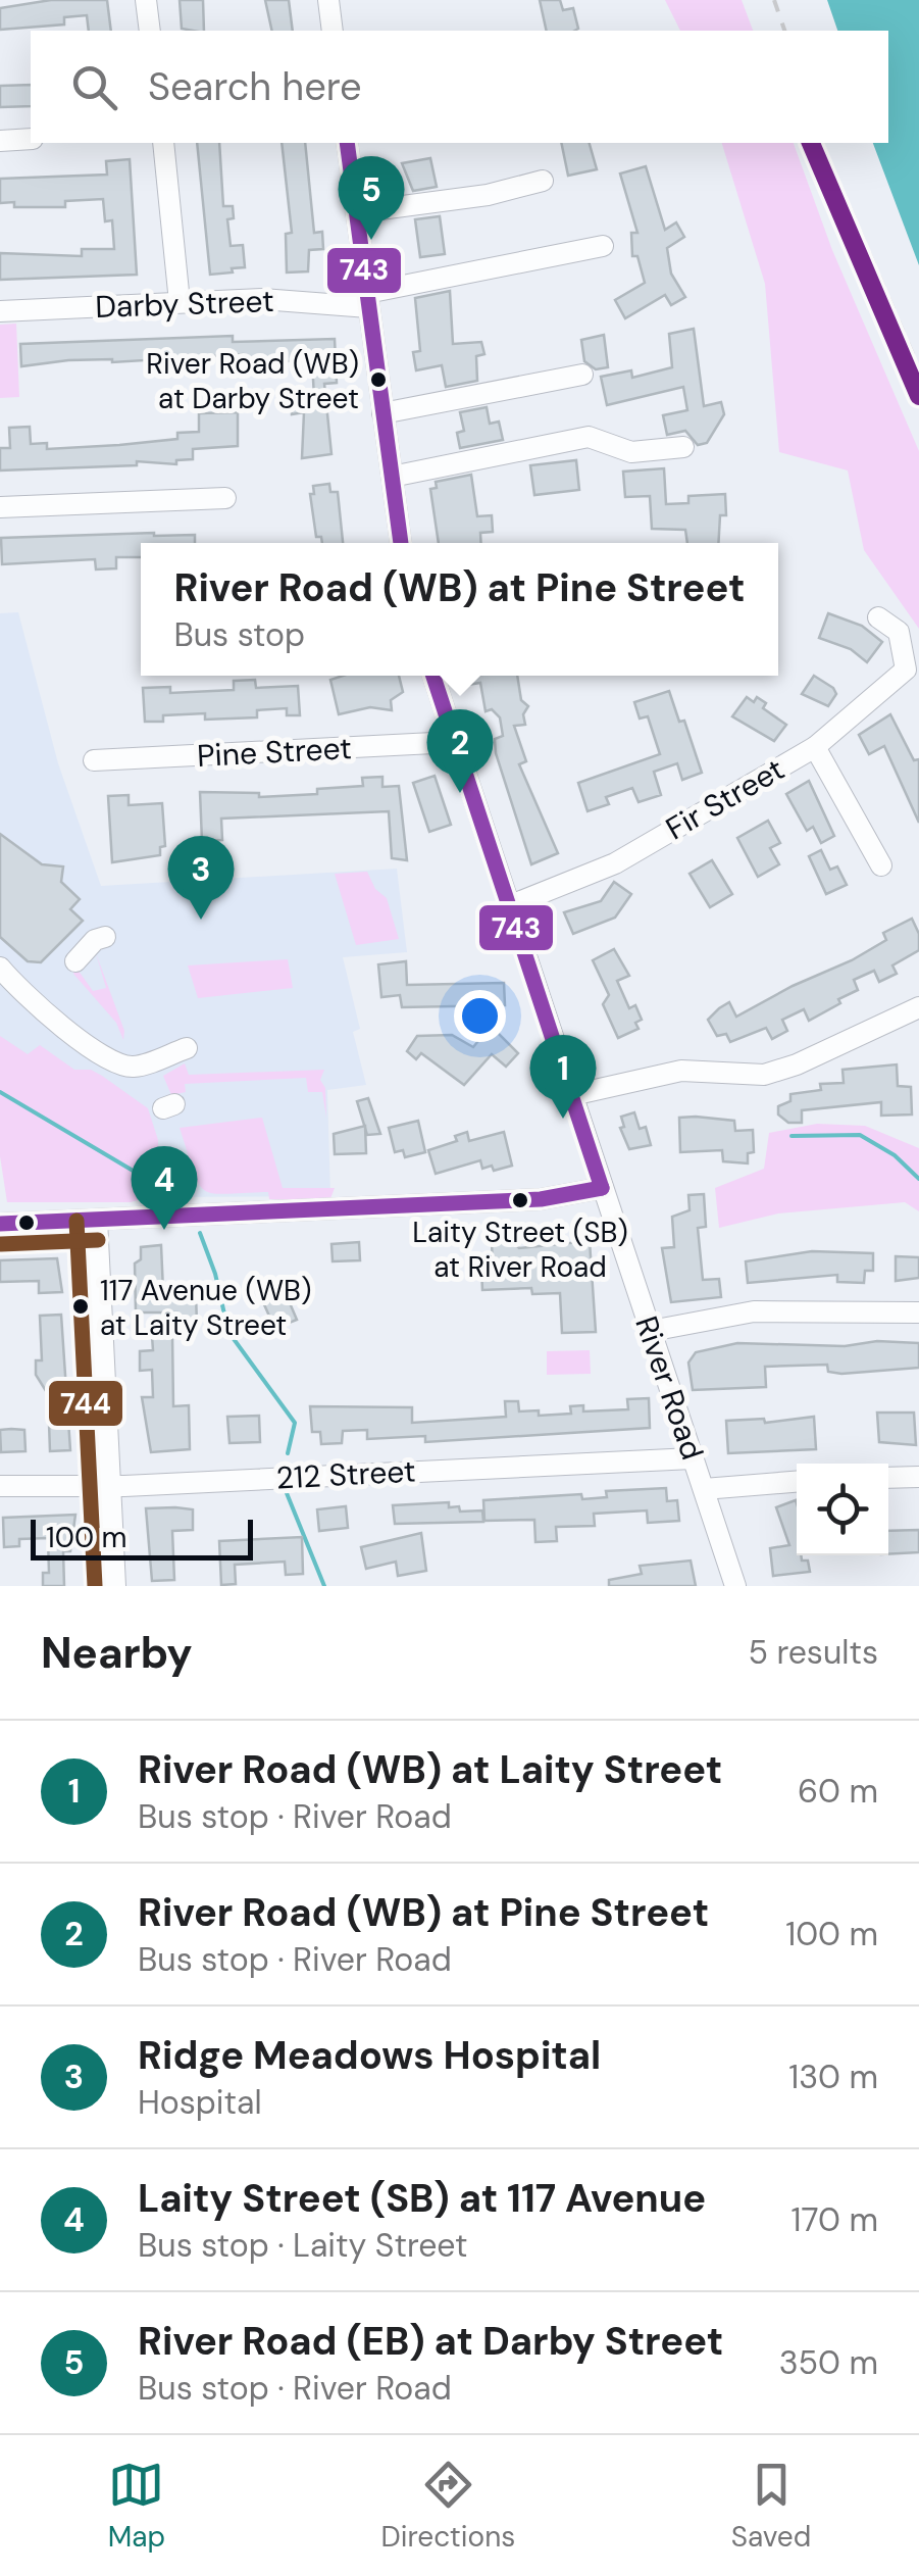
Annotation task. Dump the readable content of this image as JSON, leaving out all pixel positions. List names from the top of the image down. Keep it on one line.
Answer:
{"streets":{"street":["Darby Street","Pine Street","Fir Street","River Road","212 Street"]},"crossings":[["Pine Street","River Road"],["Fir Street","River Road"],["River Road","212 Street"]],"places":["River Road (WB) at Darby Street","Laity Street (SB) at River Road","117 Avenue (WB) at Laity Street"],"lines":["transit line 743","transit line 744"],"scale_bar":"100 m","page":{"search":"Search here","pins":["5","2","3","1","4"],"popup":["River Road (WB) at Pine Street","Bus stop"],"scale":"100 m","heading":["Nearby","5 results"],"list":[{"mark":"1","name":"River Road (WB) at Laity Street","note":"Bus stop · River Road","value":"60 m"},{"mark":"2","name":"River Road (WB) at Pine Street","note":"Bus stop · River Road","value":"100 m"},{"mark":"3","name":"Ridge Meadows Hospital","note":"Hospital","value":"130 m"},{"mark":"4","name":"Laity Street (SB) at 117 Avenue","note":"Bus stop · Laity Street","value":"170 m"},{"mark":"5","name":"River Road (EB) at Darby Street","note":"Bus stop · River Road","value":"350 m"}],"nav":["Map","Directions","Saved"]}}
